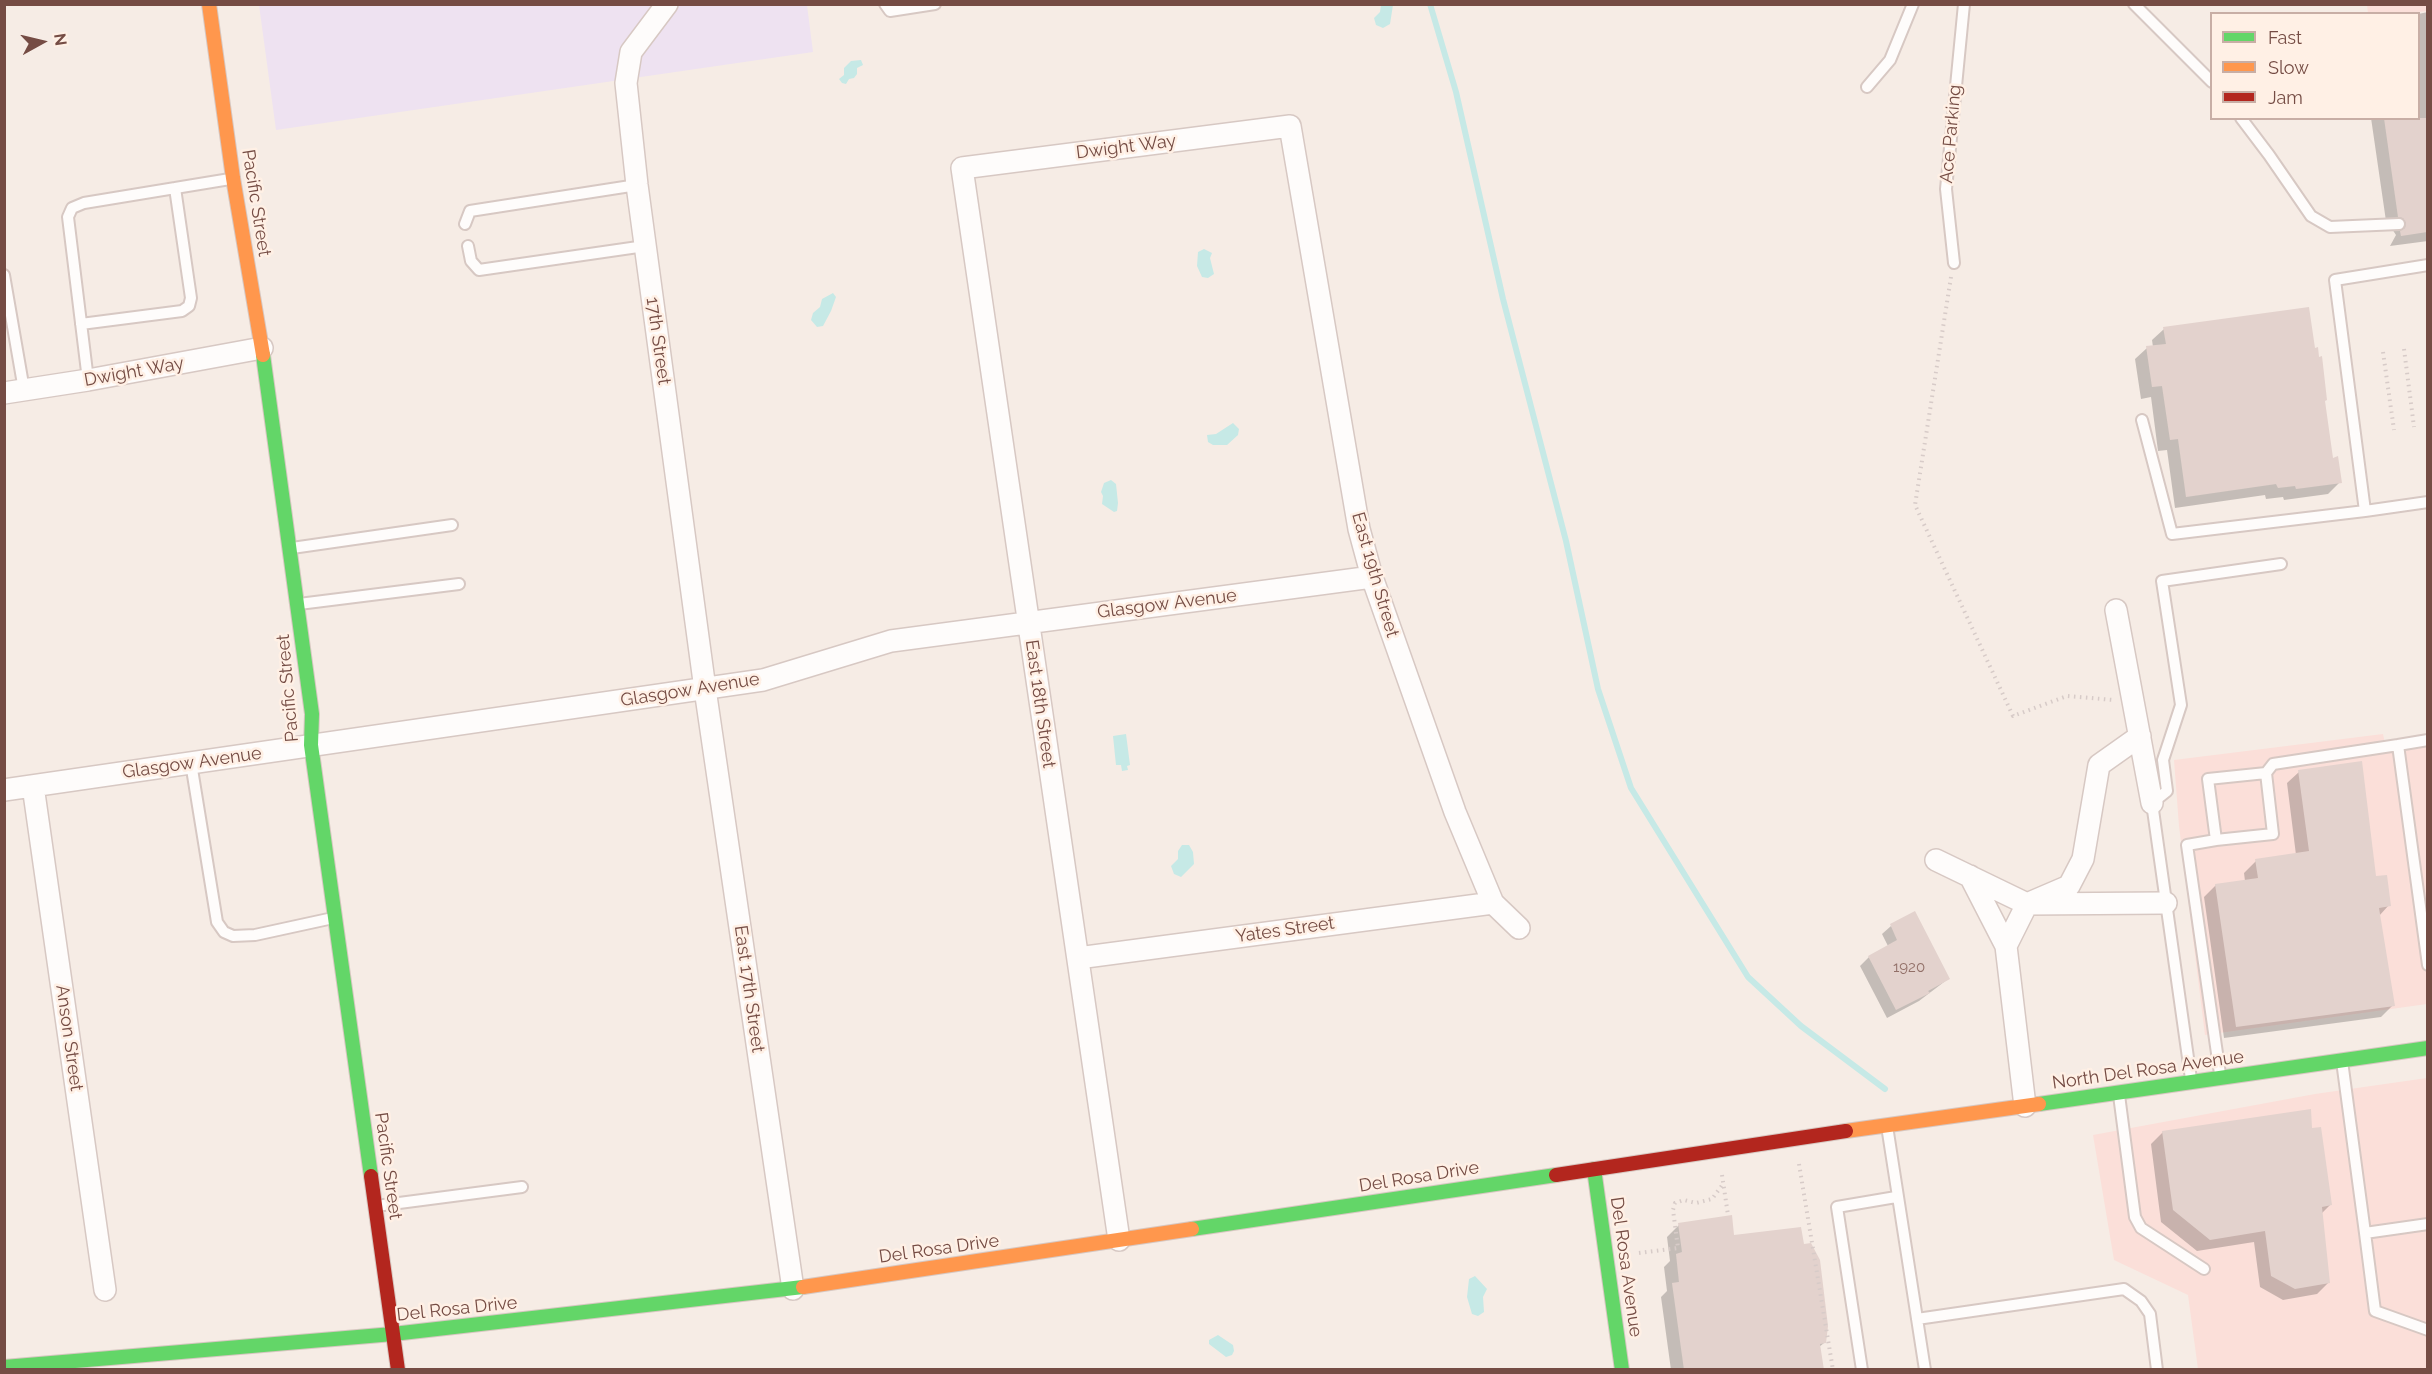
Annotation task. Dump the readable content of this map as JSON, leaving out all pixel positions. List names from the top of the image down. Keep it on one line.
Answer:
{"streets":{"main road":["Pacific Street","North Del Rosa Avenue","Del Rosa Drive","Del Rosa Avenue"],"street":["Dwight Way","17th Street","East 19th Street","Glasgow Avenue","East 18th Street","Yates Street","East 17th Street","Anson Street"],"lane":["Ace Parking"]},"crossings":[["Dwight Way","Pacific Street"],["Dwight Way","East 19th Street"],["Dwight Way","East 18th Street"],["Pacific Street","Glasgow Avenue"],["Pacific Street","Del Rosa Drive"],["17th Street","Glasgow Avenue"],["17th Street","East 17th Street"],["East 19th Street","Glasgow Avenue"],["East 19th Street","Yates Street"],["Glasgow Avenue","East 18th Street"],["Glasgow Avenue","East 17th Street"],["Glasgow Avenue","Anson Street"],["East 18th Street","Yates Street"],["East 18th Street","Del Rosa Drive"],["East 17th Street","Del Rosa Drive"],["North Del Rosa Avenue","Del Rosa Drive"],["Del Rosa Drive","Del Rosa Avenue"]],"house_numbers":["1920"],"legend":["Fast","Slow","Jam"],"north":"right"}
